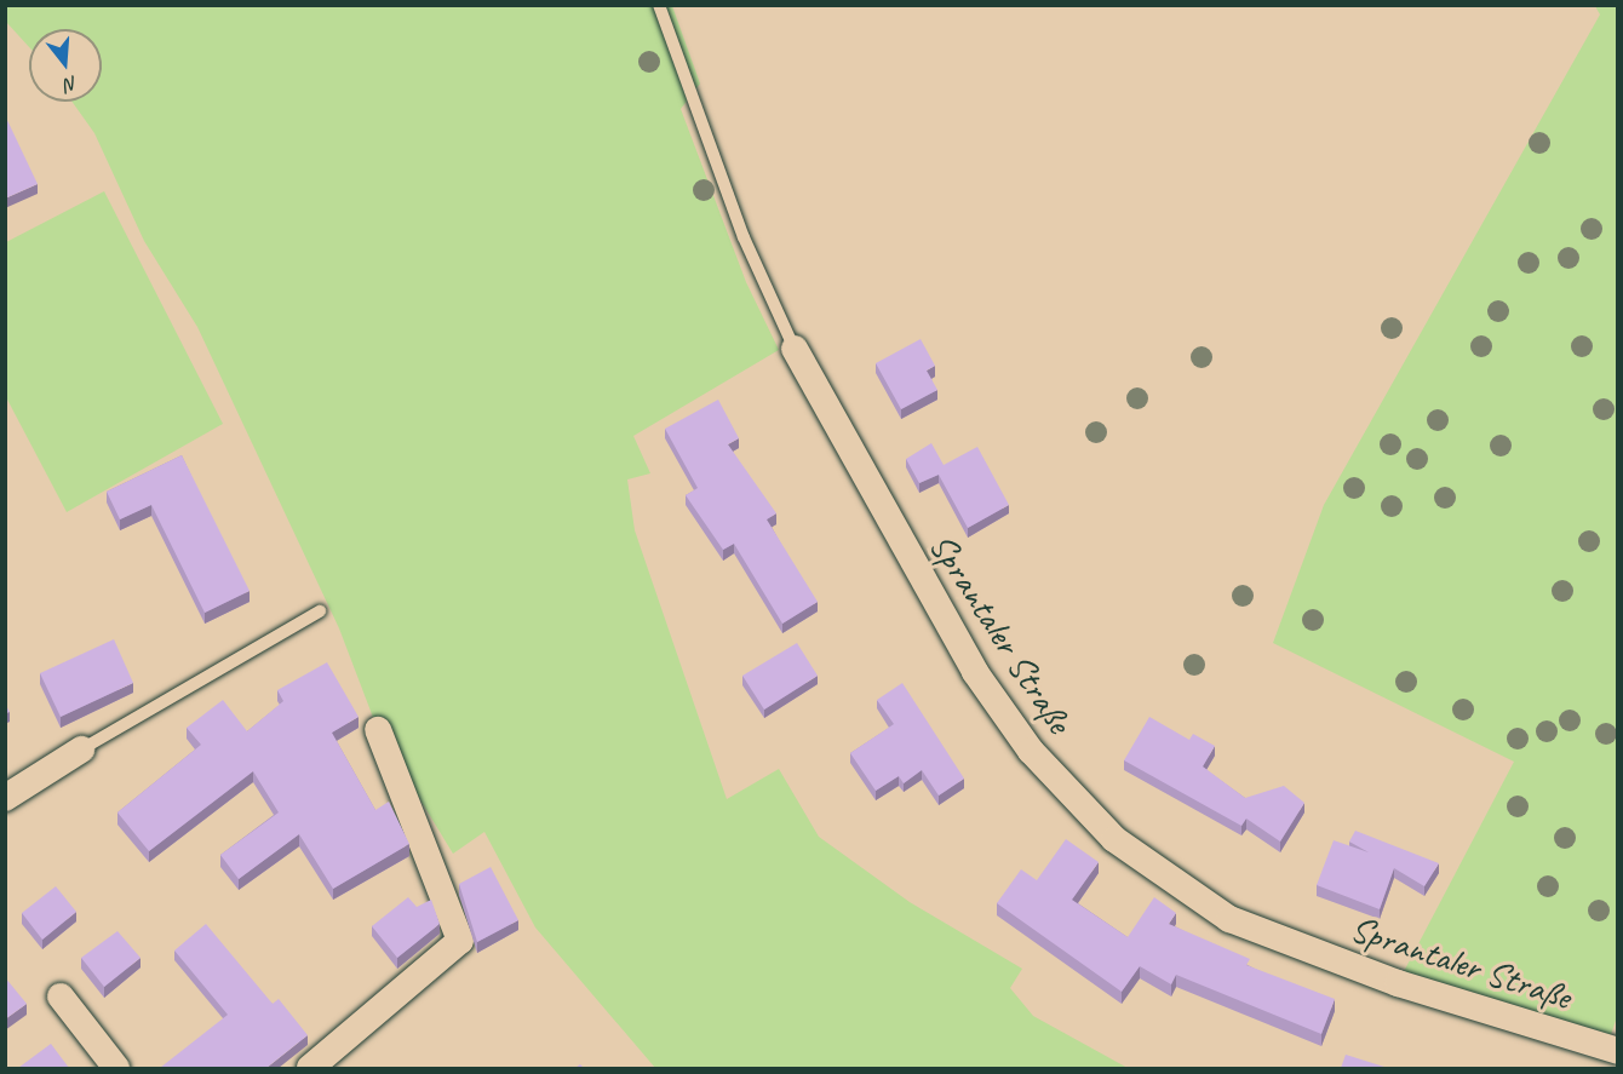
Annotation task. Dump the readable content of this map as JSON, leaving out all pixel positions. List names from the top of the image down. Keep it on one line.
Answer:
{"streets":{"street":["Sprantaler Straße"]},"north":"bottom"}
